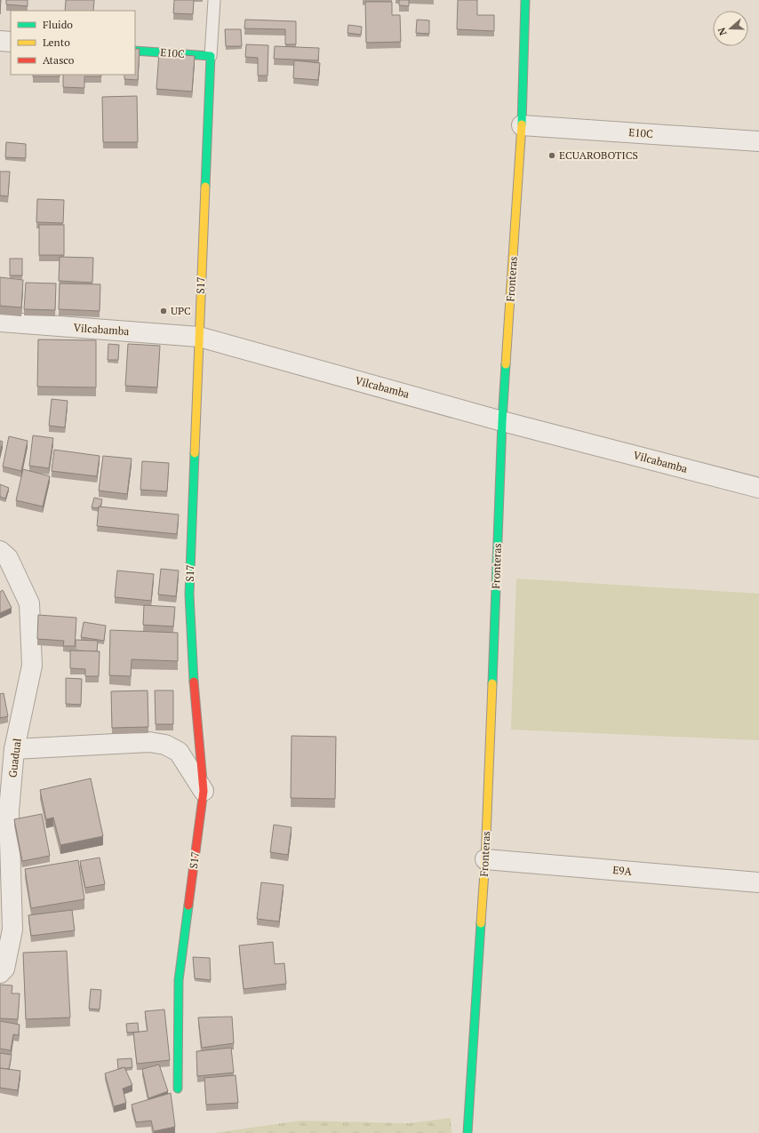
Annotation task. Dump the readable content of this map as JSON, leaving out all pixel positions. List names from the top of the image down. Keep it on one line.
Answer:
{"streets":{"street":["E10C","Fronteras","S17","Vilcabamba","Guadual","E9A"]},"crossings":[["E10C","Fronteras"],["E10C","S17"],["Fronteras","Vilcabamba"],["Fronteras","E9A"],["S17","Vilcabamba"]],"places":["ECUAROBOTICS","UPC"],"legend":["Fluido","Lento","Atasco"],"north":"left"}
